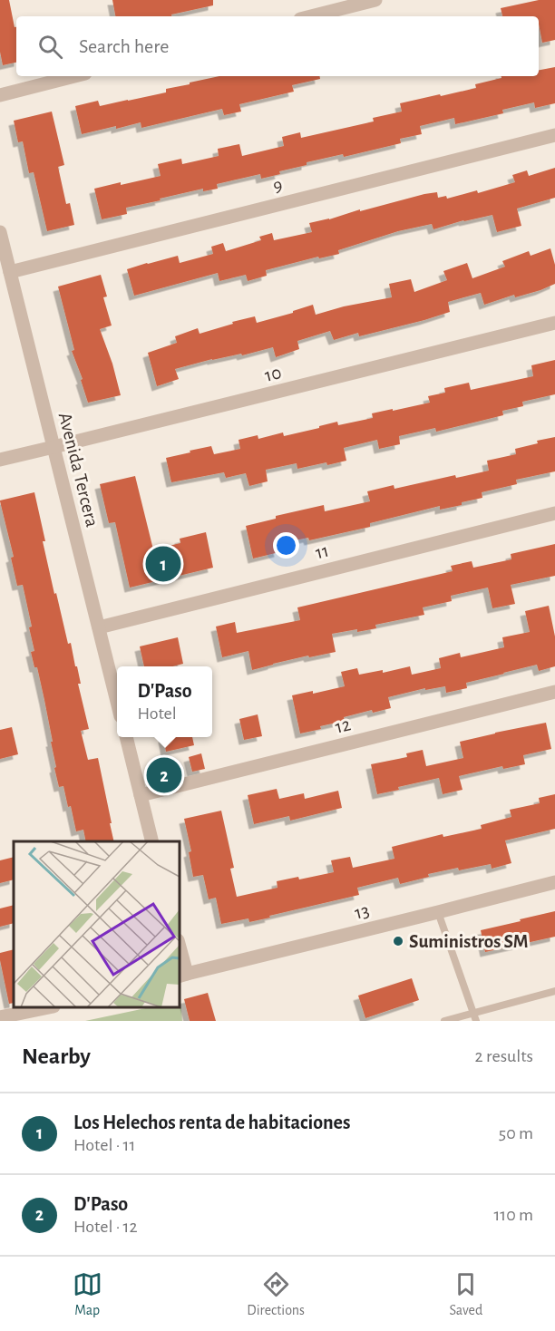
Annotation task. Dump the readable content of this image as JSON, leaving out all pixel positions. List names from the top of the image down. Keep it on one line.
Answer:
{"streets":{"street":["9","10","Avenida Tercera","11","12","13"]},"crossings":[["9","Avenida Tercera"],["10","Avenida Tercera"],["Avenida Tercera","11"]],"places":["Suministros SM"],"page":{"search":"Search here","pins":["1","2"],"popup":["D'Paso","Hotel"],"heading":["Nearby","2 results"],"list":[{"mark":"1","name":"Los Helechos renta de habitaciones","note":"Hotel · 11","value":"50 m"},{"mark":"2","name":"D'Paso","note":"Hotel · 12","value":"110 m"}],"nav":["Map","Directions","Saved"]}}
